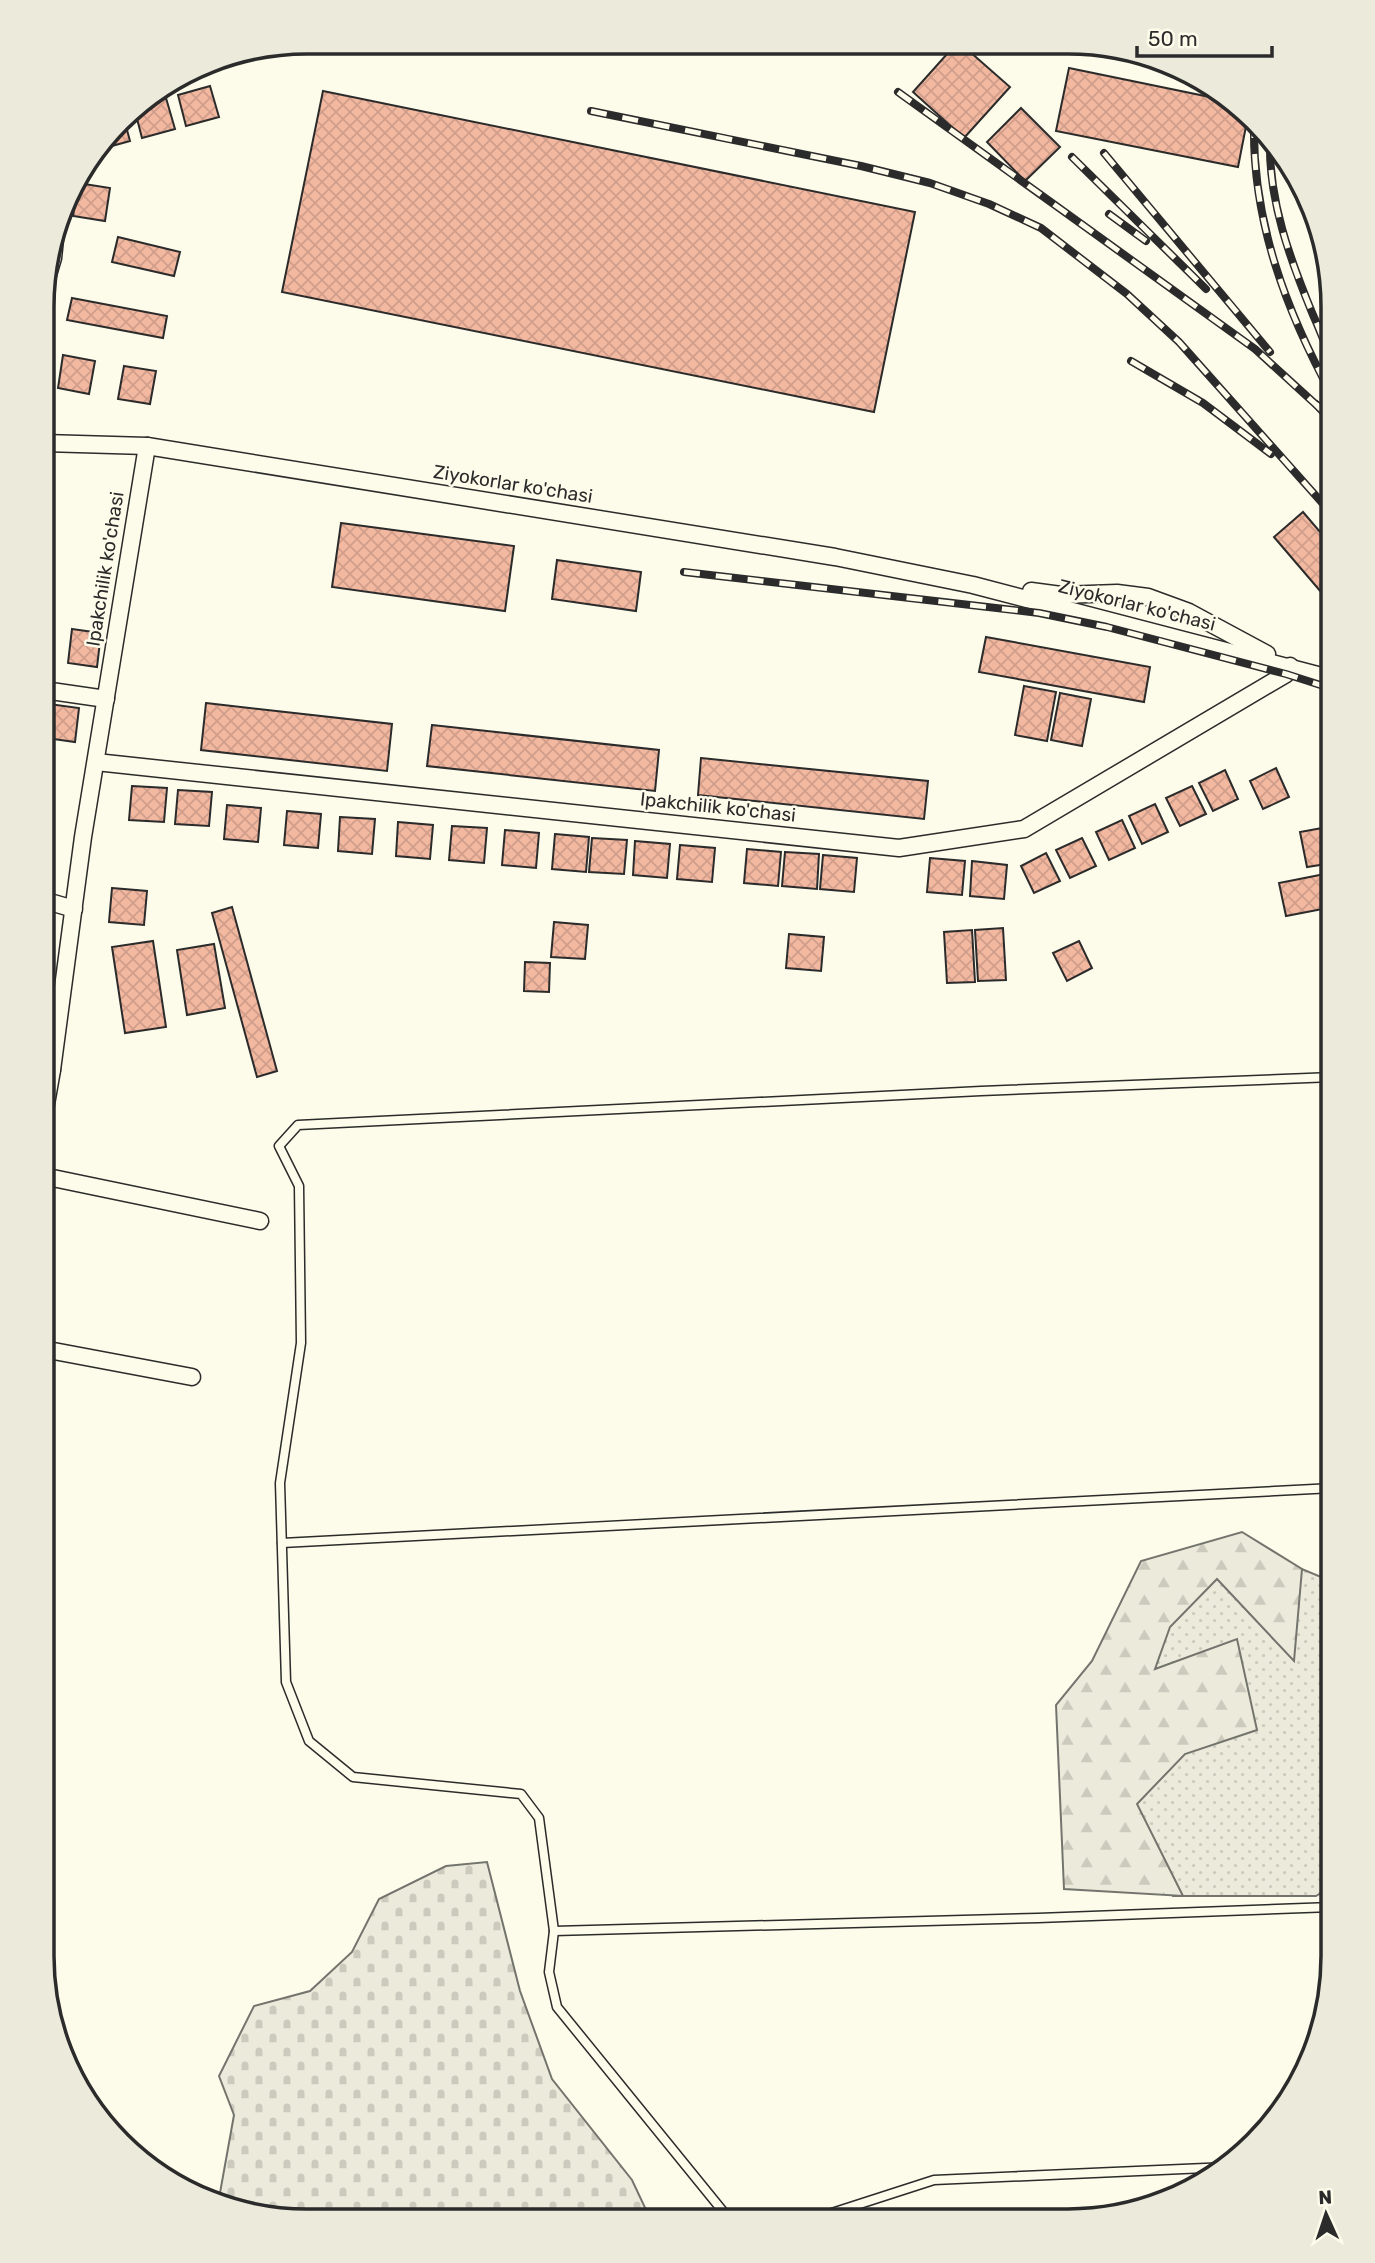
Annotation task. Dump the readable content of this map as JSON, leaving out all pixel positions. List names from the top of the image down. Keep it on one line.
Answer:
{"streets":{"street":["Ziyokorlar ko'chasi","Ipakchilik ko'chasi"]},"crossings":[["Ziyokorlar ko'chasi","Ipakchilik ko'chasi"]],"scale_bar":"50 m","north":"top"}
